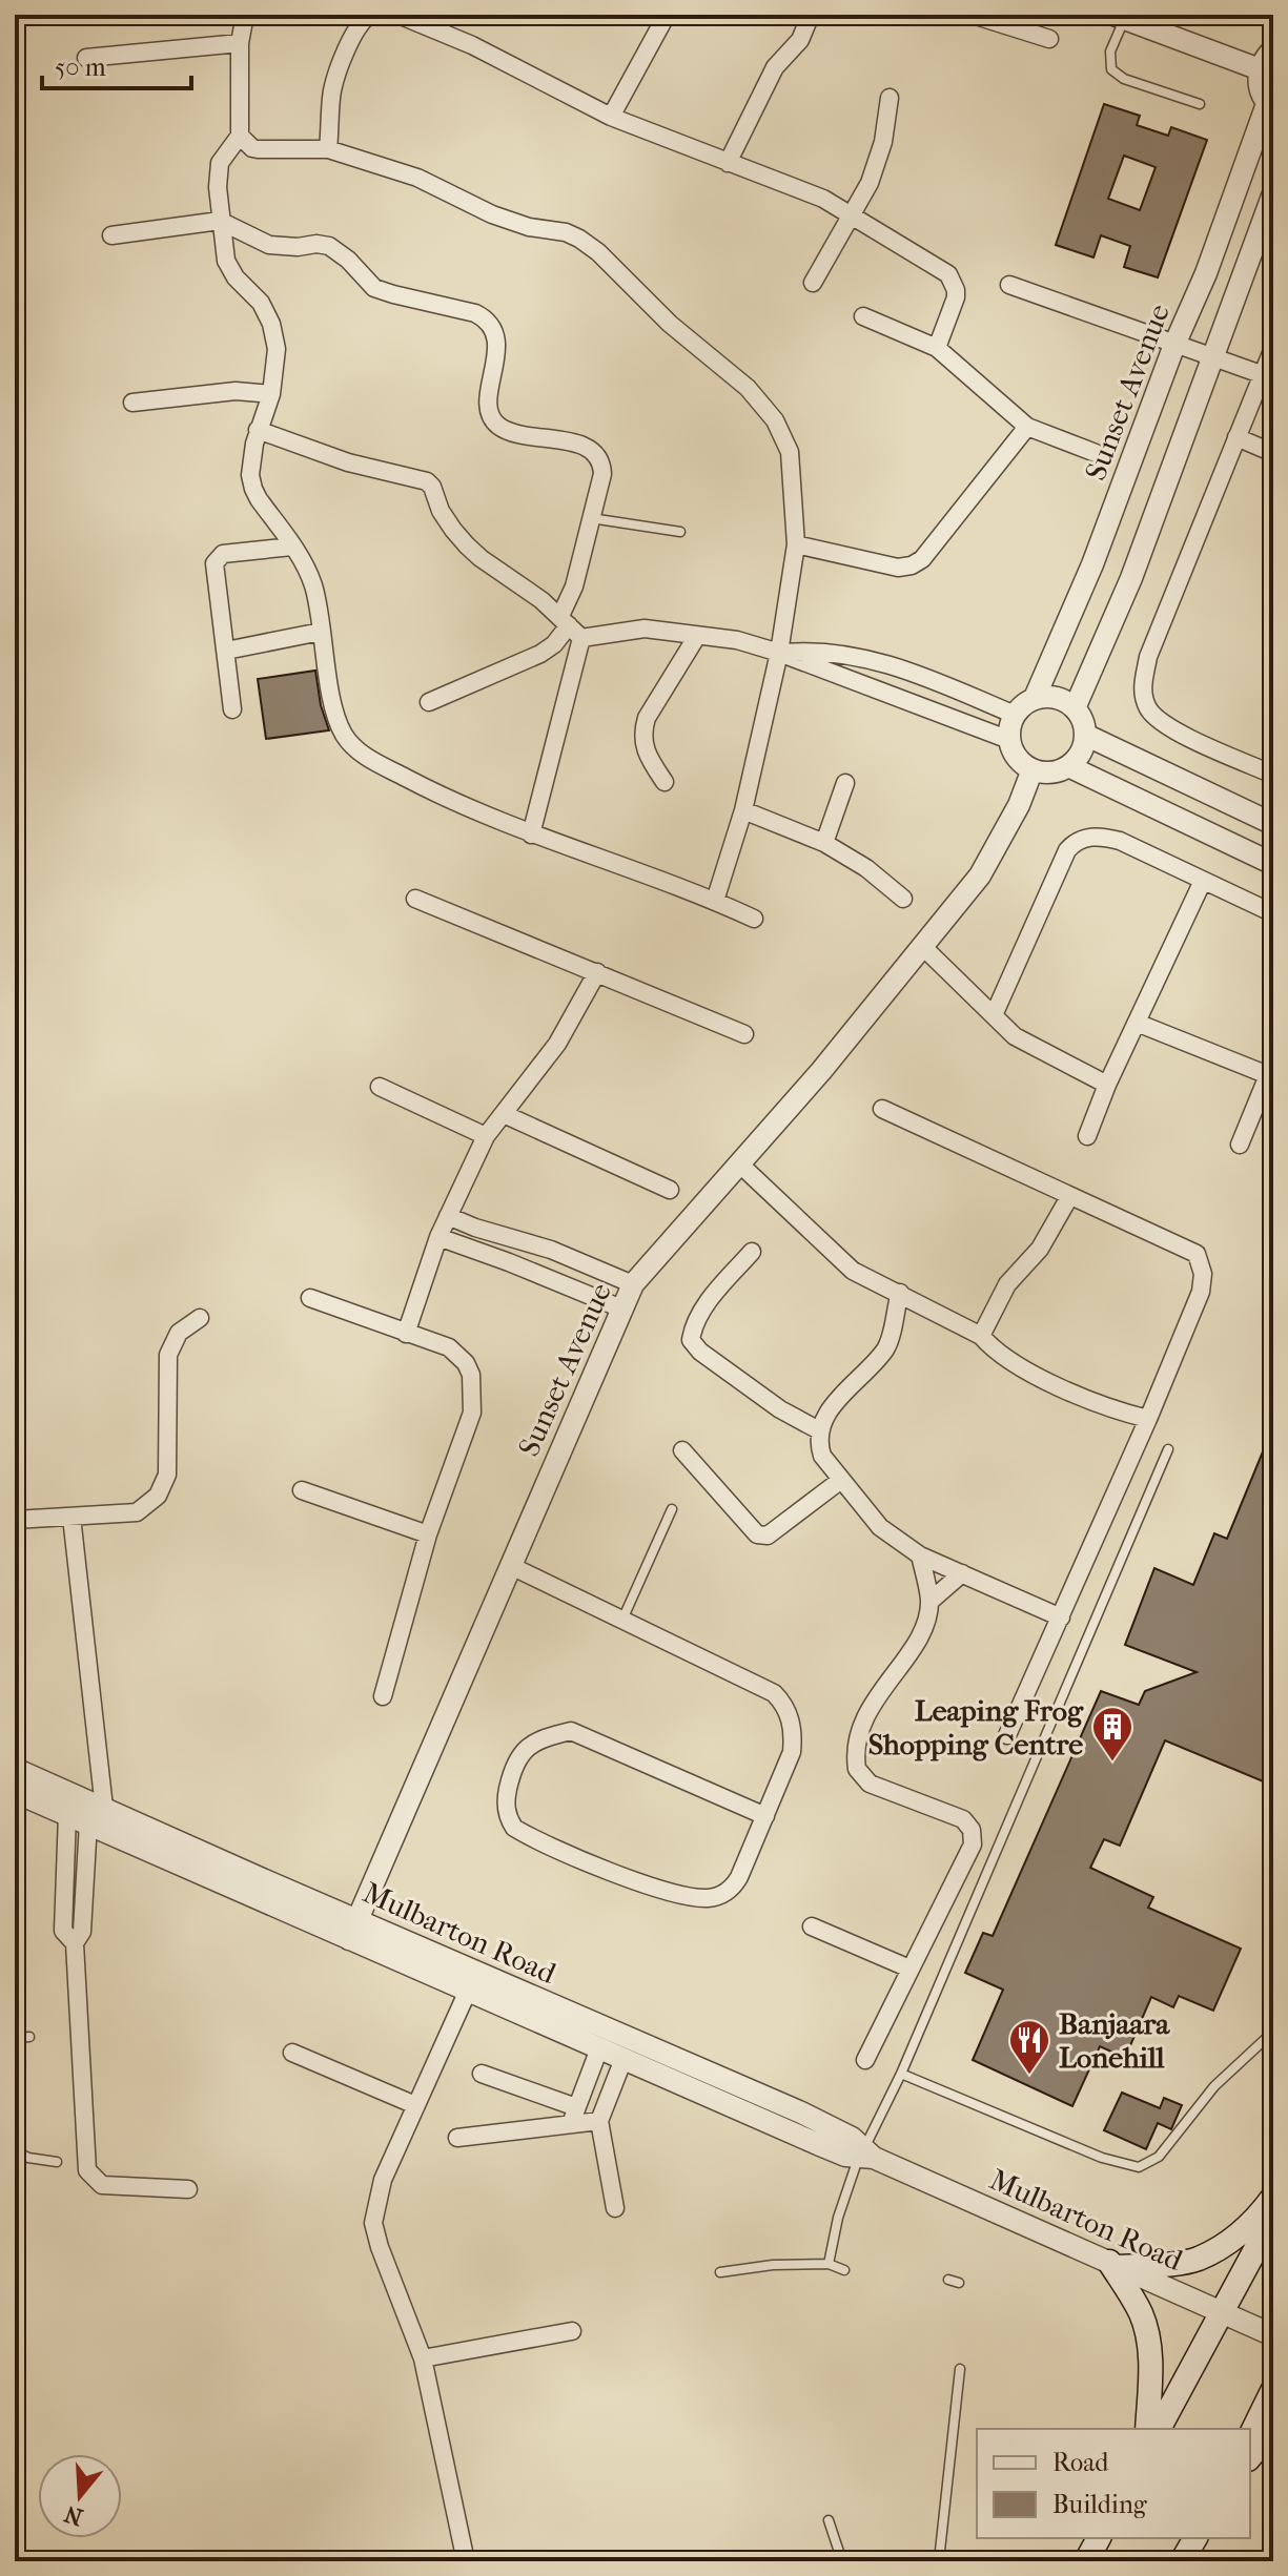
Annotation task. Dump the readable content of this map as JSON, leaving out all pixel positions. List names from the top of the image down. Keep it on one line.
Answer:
{"streets":{"street":["Sunset Avenue","Mulbarton Road"]},"crossings":[["Sunset Avenue","Mulbarton Road"]],"places":{"building":["Leaping Frog Shopping Centre"],"restaurant":["Banjaara Lonehill"]},"legend":["Road","Building"],"scale_bar":"50 m","north":"bottom"}
